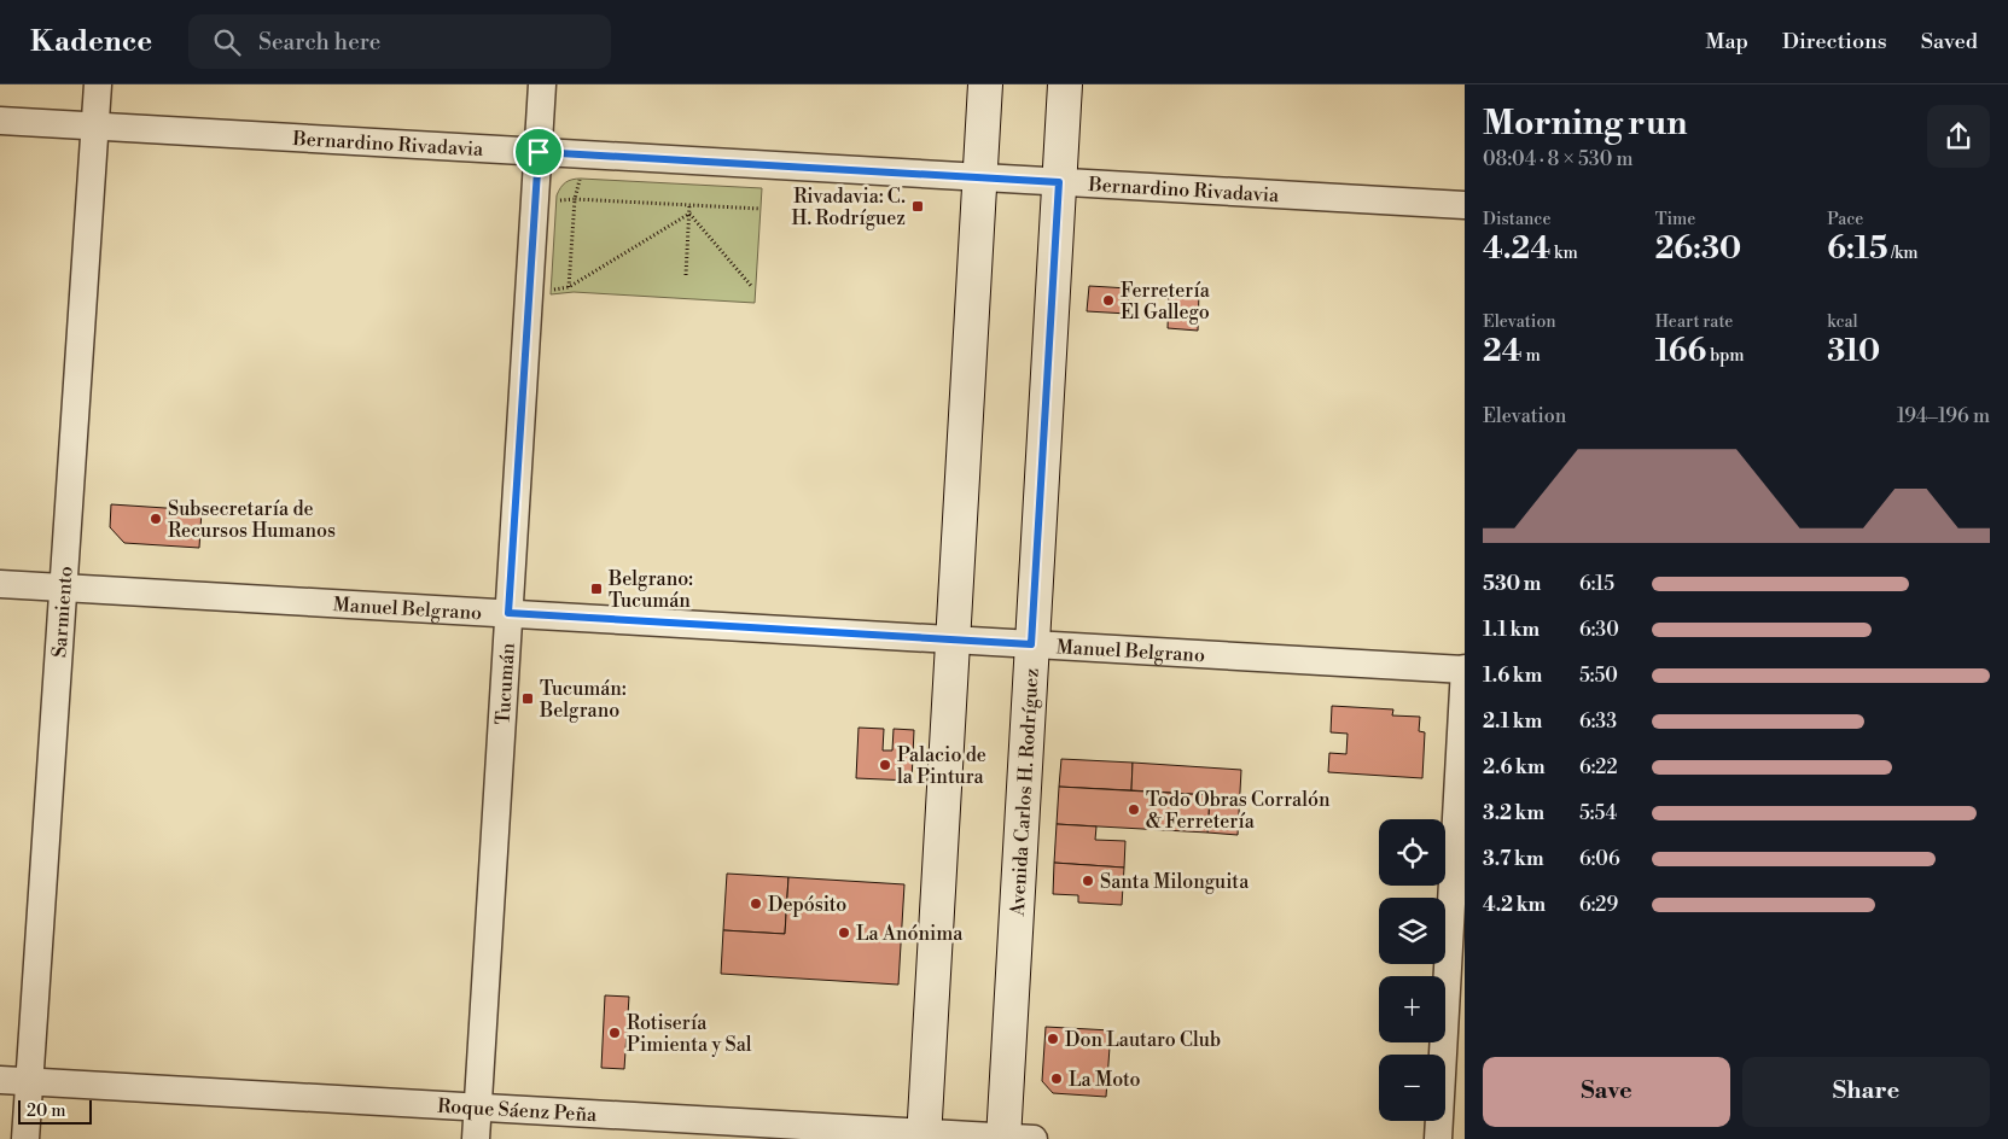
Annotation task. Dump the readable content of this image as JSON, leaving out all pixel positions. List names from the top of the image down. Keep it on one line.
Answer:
{"streets":{"main road":["Avenida Carlos H. Rodríguez"],"street":["Bernardino Rivadavia","Manuel Belgrano","Sarmiento","Tucumán","Roque Sáenz Peña"]},"crossings":[["Bernardino Rivadavia","Sarmiento"],["Bernardino Rivadavia","Tucumán"],["Bernardino Rivadavia","Avenida Carlos H. Rodríguez"],["Manuel Belgrano","Sarmiento"],["Manuel Belgrano","Tucumán"],["Manuel Belgrano","Avenida Carlos H. Rodríguez"],["Sarmiento","Roque Sáenz Peña"],["Tucumán","Roque Sáenz Peña"],["Avenida Carlos H. Rodríguez","Roque Sáenz Peña"]],"places":{"transit":["Rivadavia: C. H. Rodríguez","Belgrano: Tucumán","Tucumán: Belgrano"],"other":["Ferretería El Gallego","Subsecretaría de Recursos Humanos","Palacio de la Pintura","Todo Obras Corralón & Ferretería","Santa Milonguita","Depósito","La Anónima","Rotisería Pimienta y Sal","Don Lautaro Club","La Moto"]},"scale_bar":"20 m","page":{"header":"Kadence","search":"Search here","nav":["Map","Directions","Saved"],"heading":["Morning run","08:04 · 8 × 530 m"],"stats":[["Distance","4.24 km"],["Time","26:30"],["Pace","6:15 /km"],["Elevation","24 m"],["Heart rate","166 bpm"],["kcal","310"]],"chart":["Elevation","194–196 m"],"list":[{"name":"530 m","note":"6:15"},{"name":"1.1 km","note":"6:30"},{"name":"1.6 km","note":"5:50"},{"name":"2.1 km","note":"6:33"},{"name":"2.6 km","note":"6:22"},{"name":"3.2 km","note":"5:54"},{"name":"3.7 km","note":"6:06"},{"name":"4.2 km","note":"6:29"}],"map_buttons":["+","−"],"buttons":["Save","Share"],"scale":"20 m"}}
